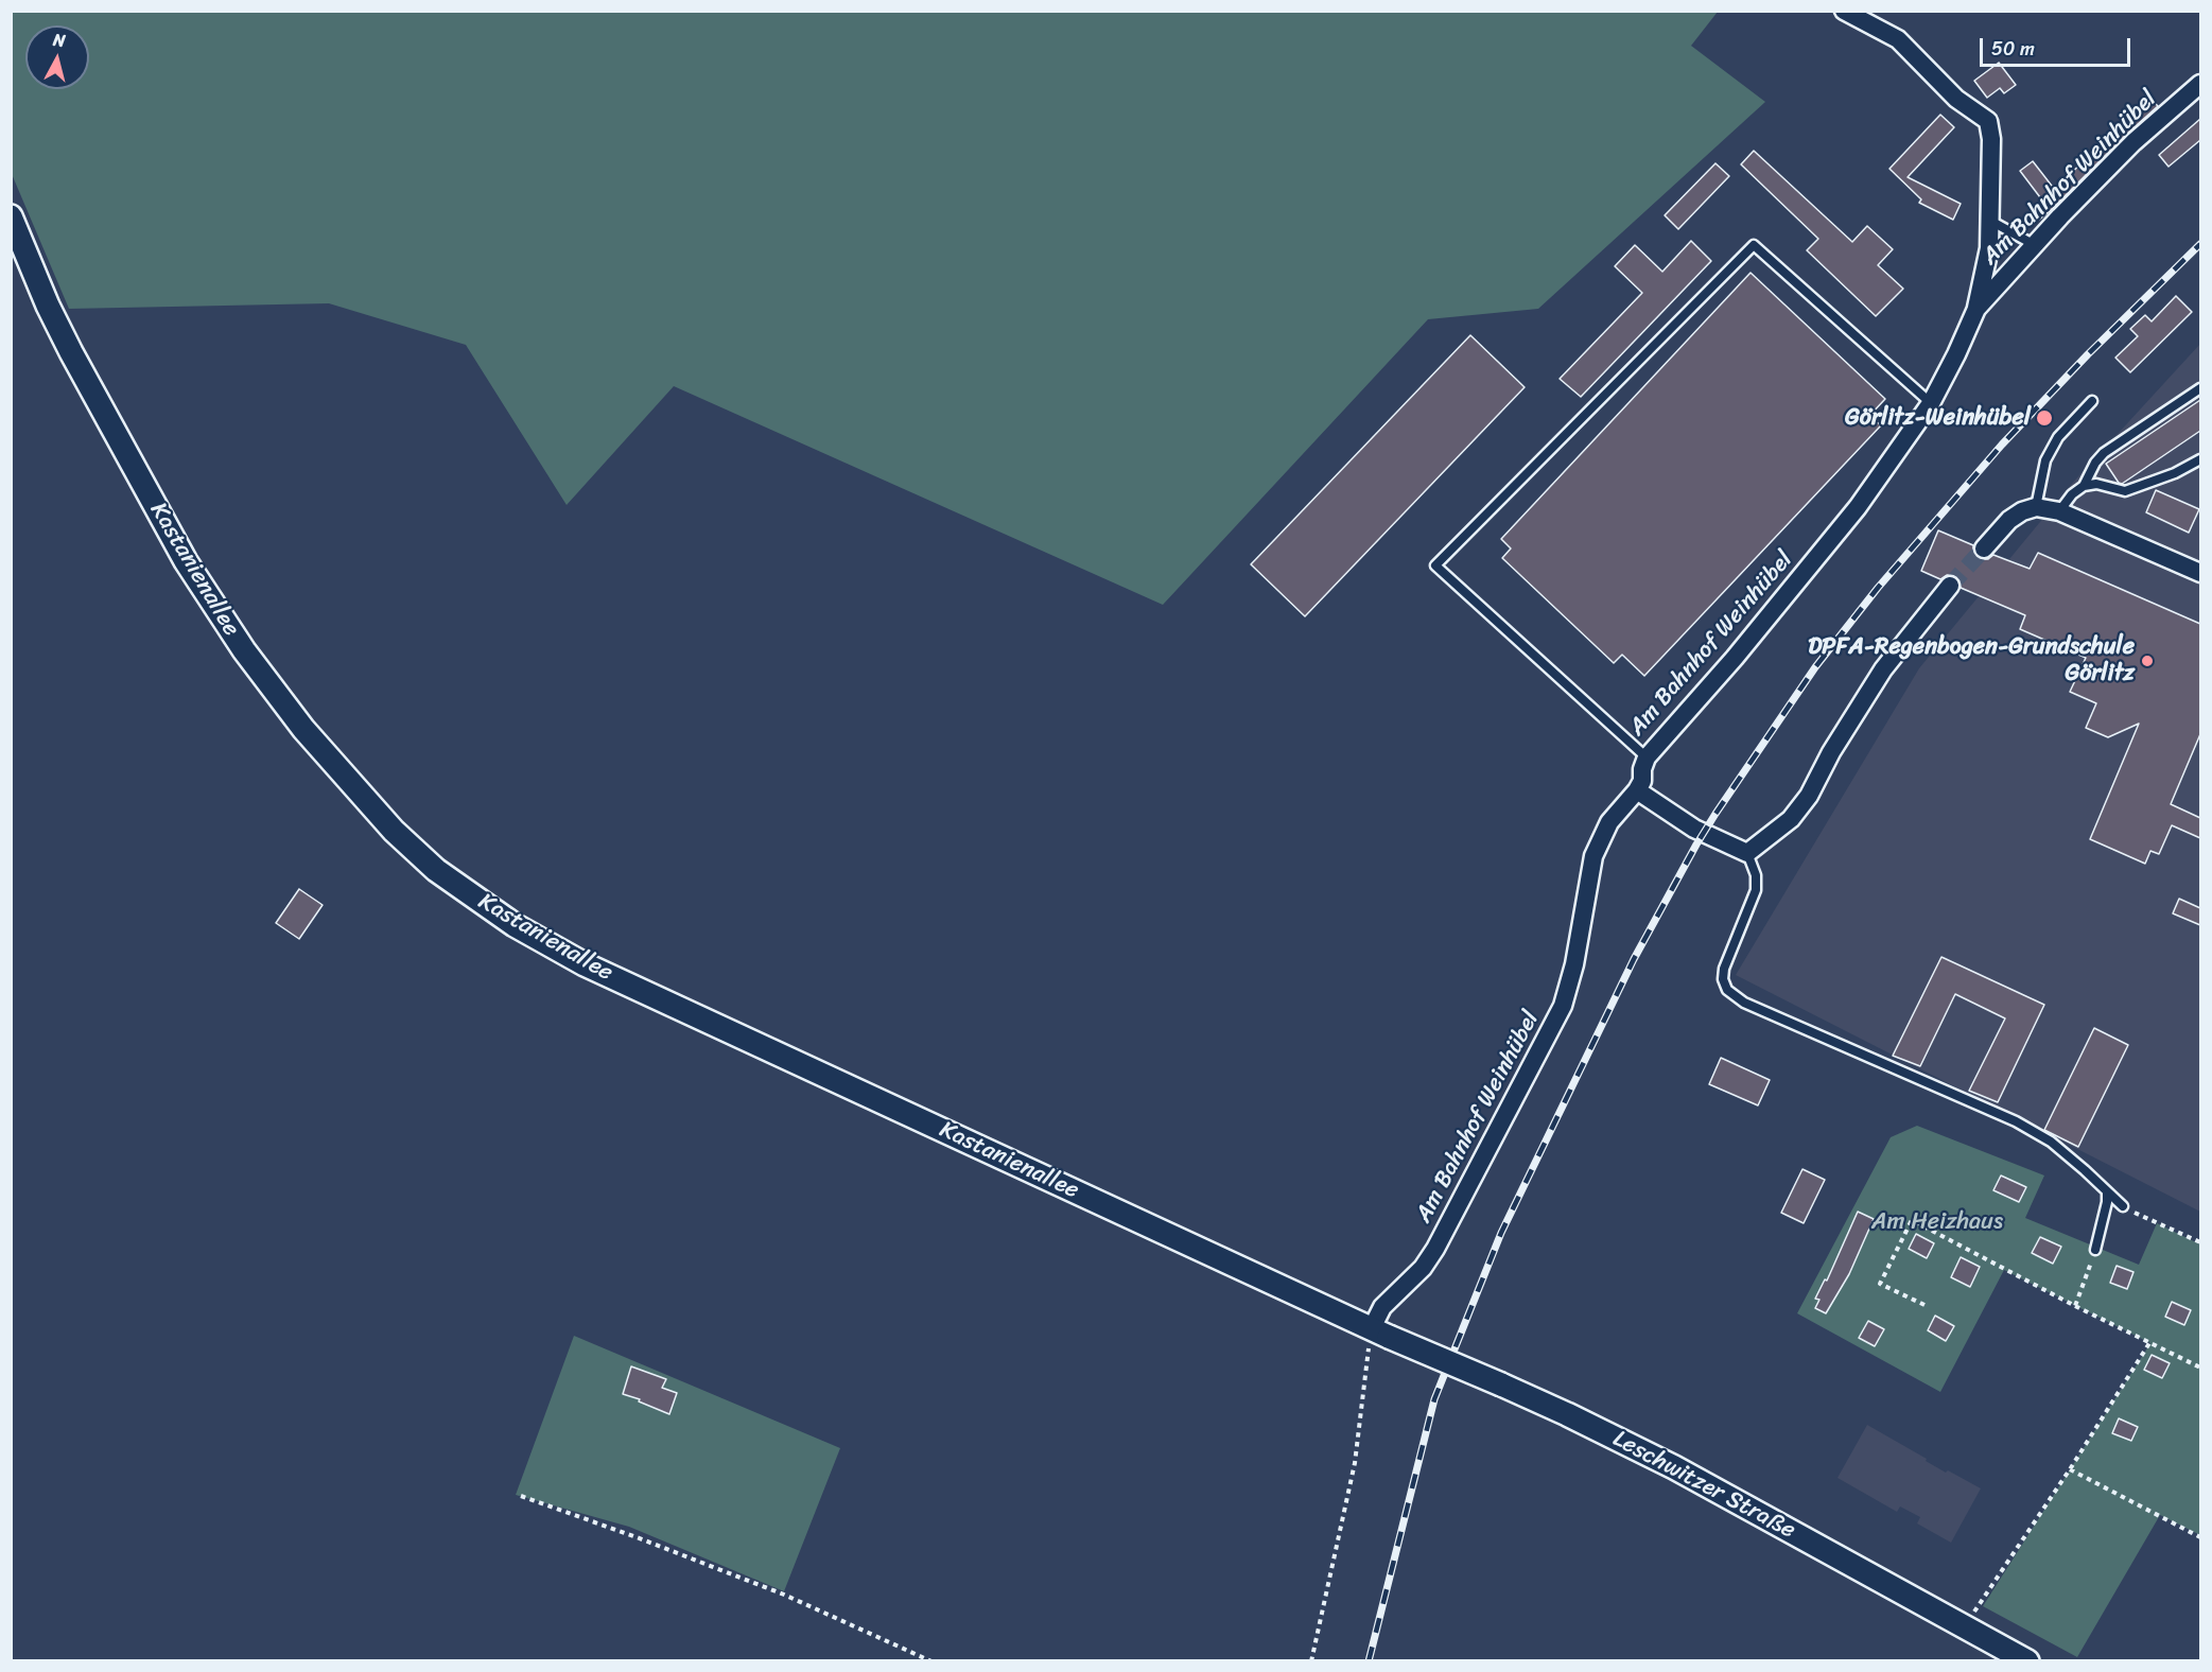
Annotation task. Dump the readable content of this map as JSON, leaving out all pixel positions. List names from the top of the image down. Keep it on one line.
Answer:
{"streets":{"street":["Am Bahnhof Weinhübel","Kastanienallee","Leschwitzer Straße"]},"crossings":[["Am Bahnhof Weinhübel","Kastanienallee"],["Am Bahnhof Weinhübel","Leschwitzer Straße"],["Kastanienallee","Leschwitzer Straße"]],"parks":["Am Heizhaus"],"places":["Görlitz-Weinhübel","DPFA-Regenbogen-Grundschule Görlitz"],"scale_bar":"50 m","north":"top"}
